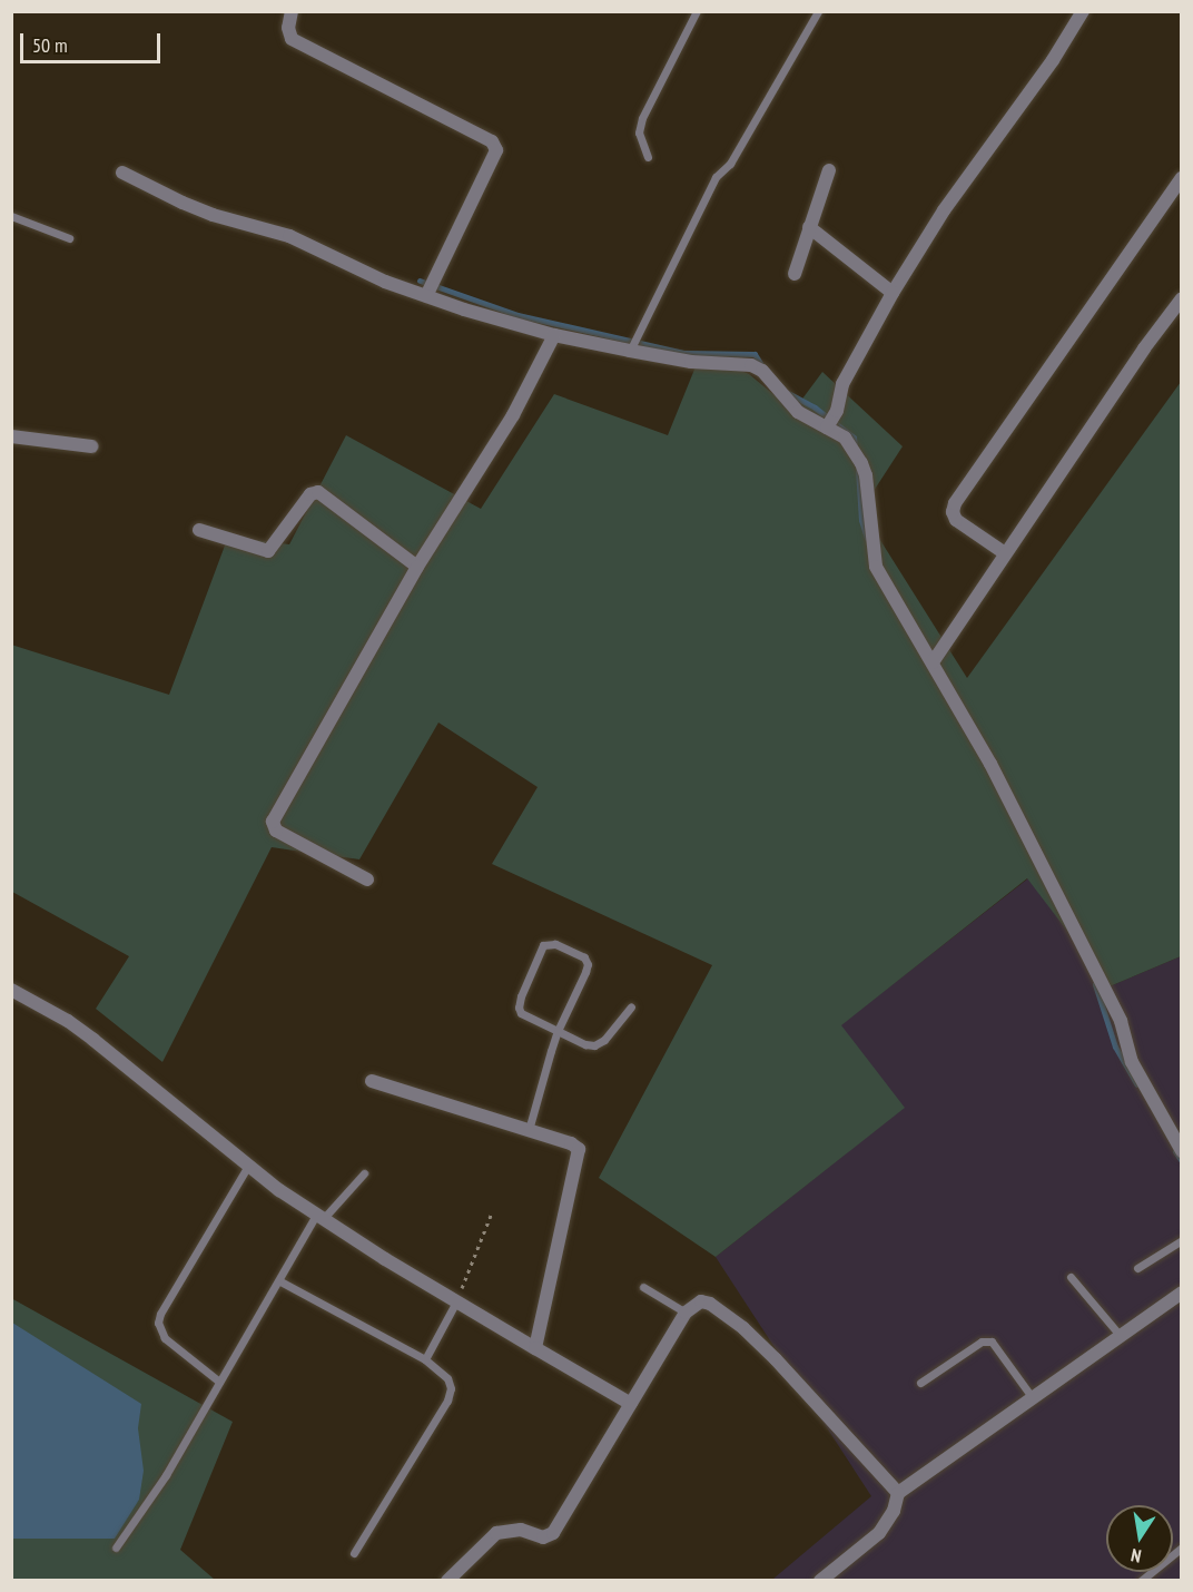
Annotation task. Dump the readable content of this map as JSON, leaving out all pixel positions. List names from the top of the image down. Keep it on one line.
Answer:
{"scale_bar":"50 m","north":"bottom"}
